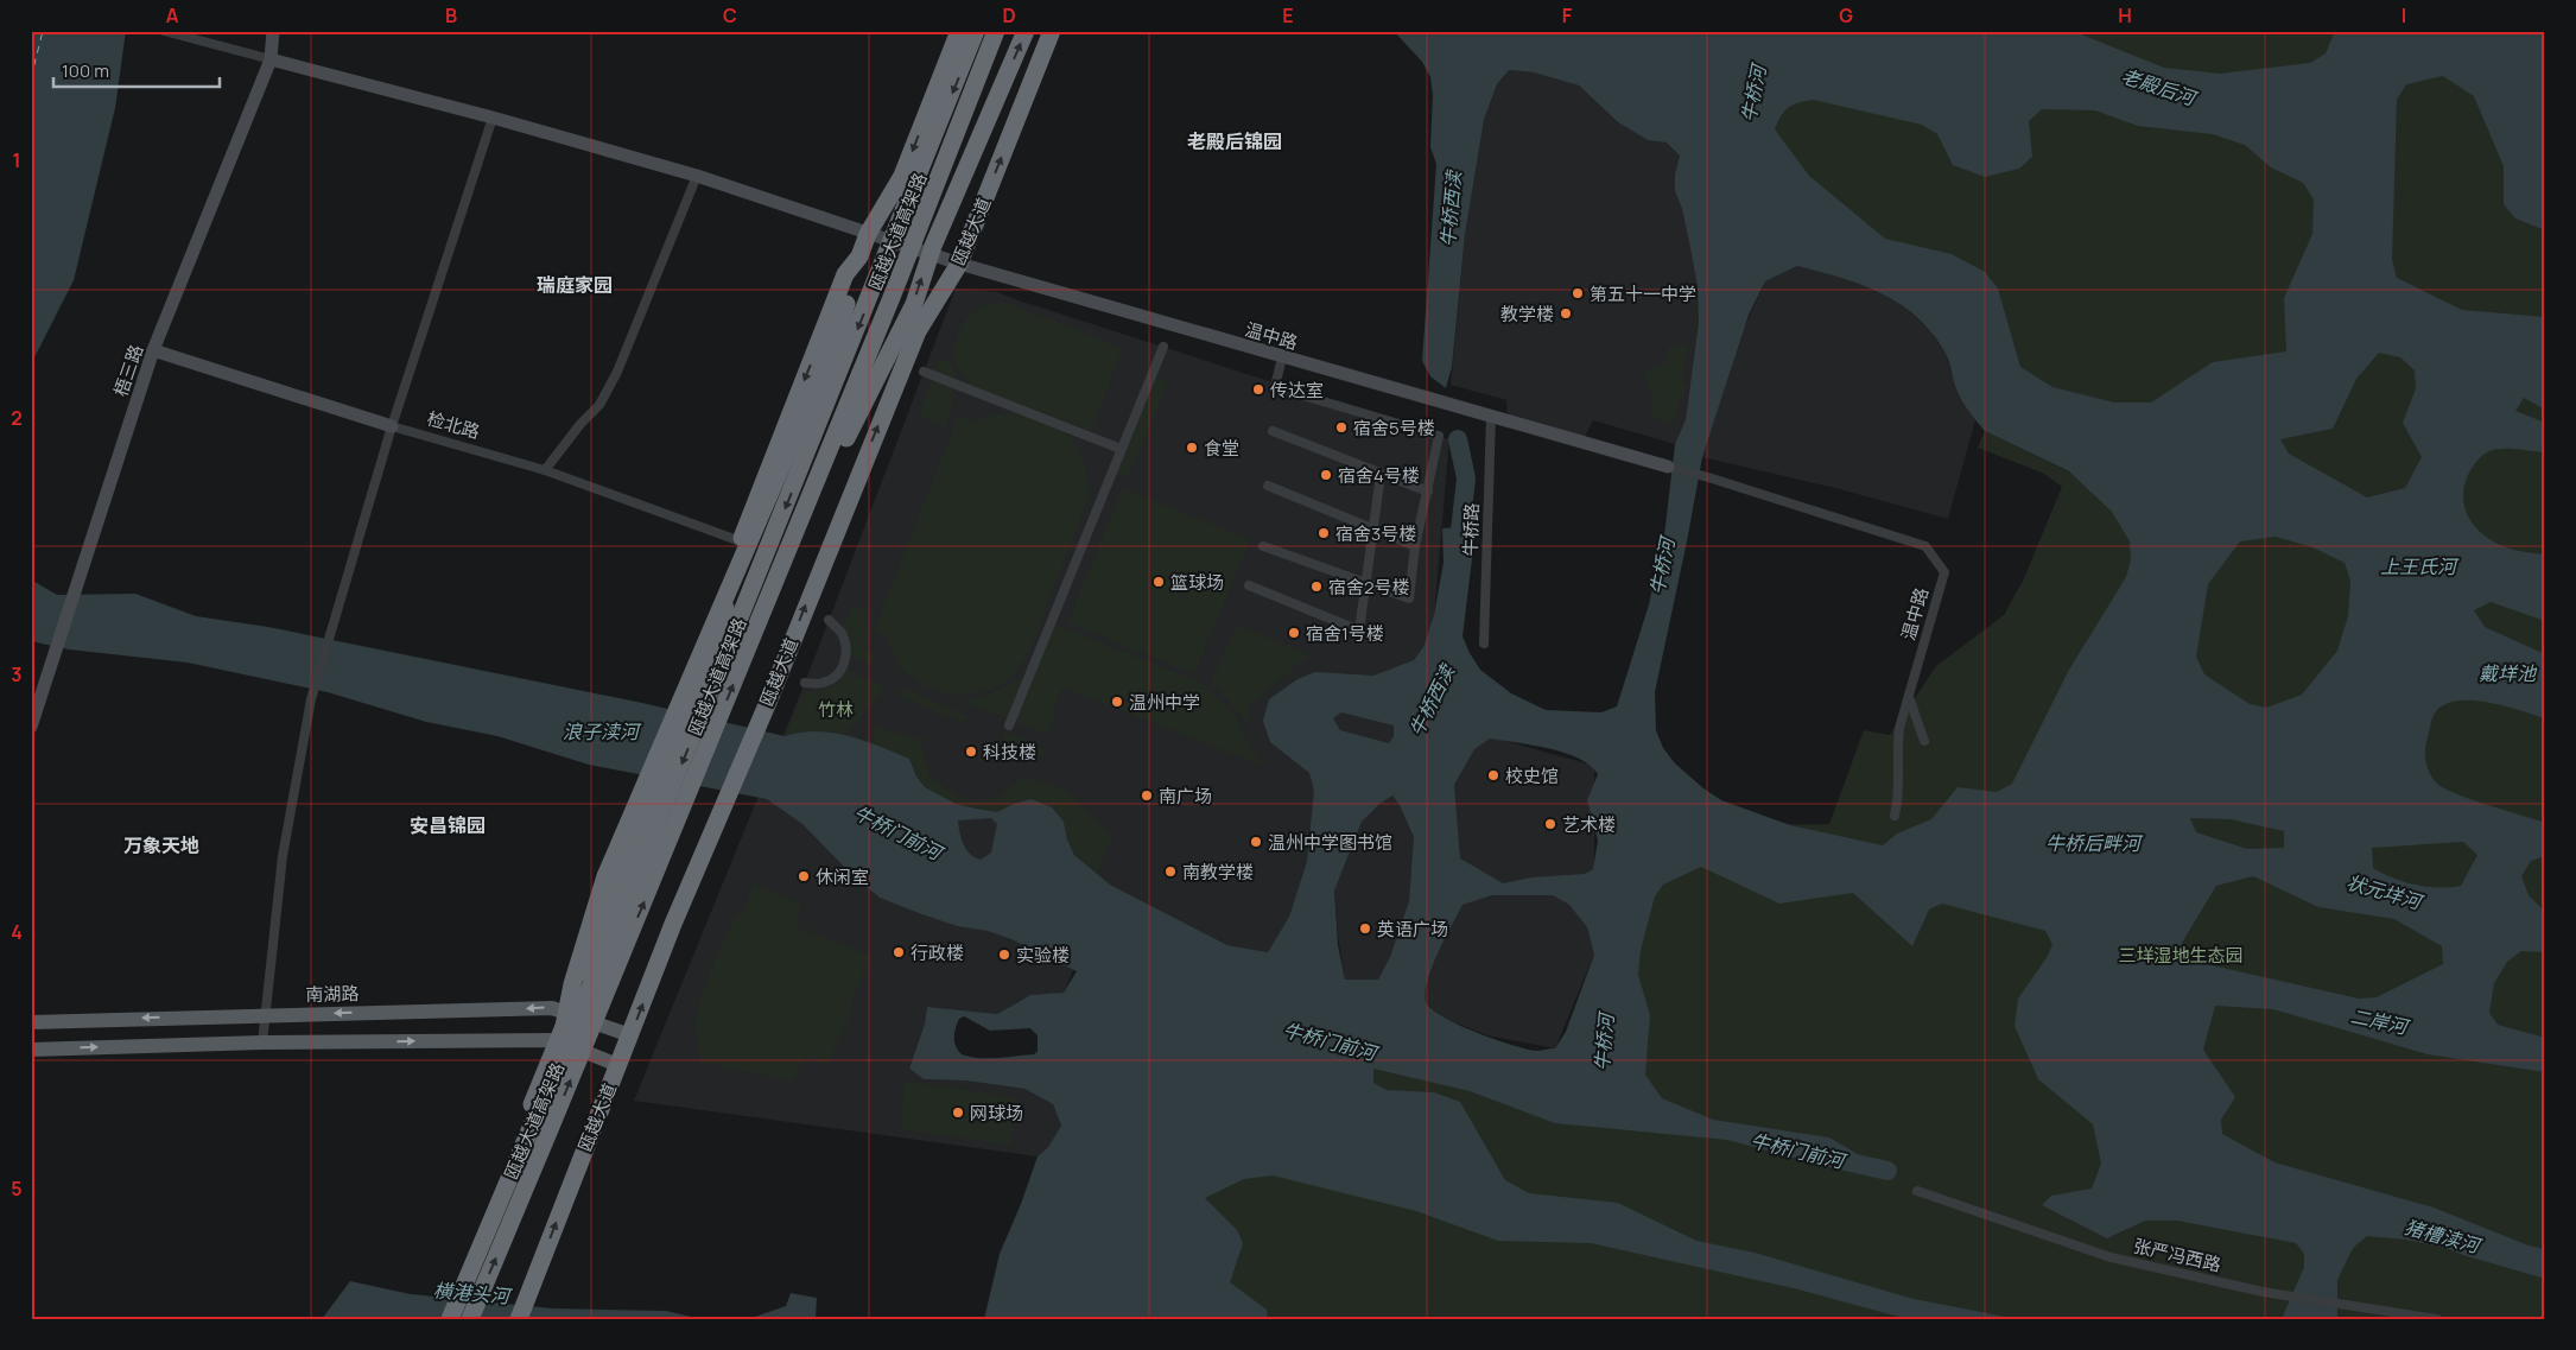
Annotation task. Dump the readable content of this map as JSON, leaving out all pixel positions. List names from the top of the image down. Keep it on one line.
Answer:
{"streets":{"highway":["瓯越大道高架路","瓯越大道"],"main road":["南湖路"],"street":["温中路","梧三路","检北路","牛桥路","张严冯西路"]},"crossings":[["瓯越大道","温中路"],["瓯越大道","南湖路"],["温中路","梧三路"],["温中路","牛桥路"],["梧三路","检北路"]],"districts":["老殿后锦园","瑞庭家园","安昌锦园","万象天地"],"water":["老殿后河","牛桥河","牛桥西渎","上王氏河","戴垟池","浪子渎河","牛桥门前河","牛桥后畔河","状元垟河","二岸河","猪槽渎河","横港头河"],"parks":["竹林","三垟湿地生态园"],"places":["第五十一中学","教学楼","传达室","宿舍5号楼","食堂","宿舍4号楼","宿舍3号楼","篮球场","宿舍2号楼","宿舍1号楼","温州中学","科技楼","校史馆","南广场","艺术楼","温州中学图书馆","南教学楼","休闲室","英语广场","行政楼","实验楼","网球场"],"scale_bar":"100 m","grid":{"columns":["A","B","C","D","E","F","G","H","I"],"rows":["1","2","3","4","5"]}}
